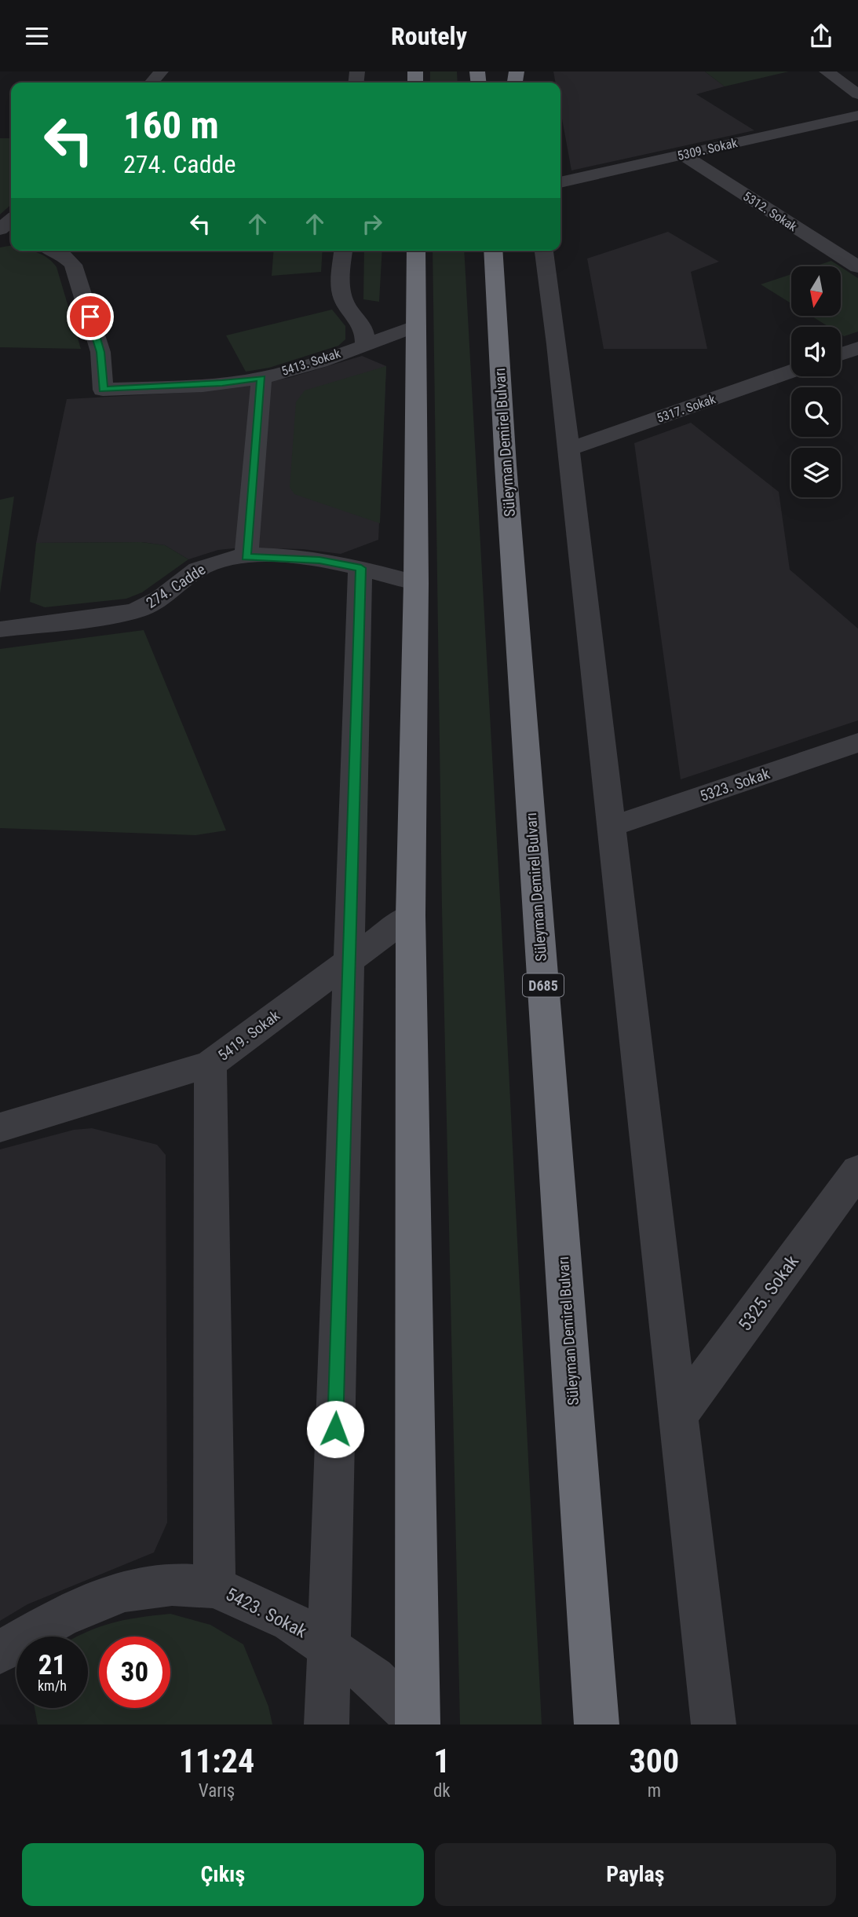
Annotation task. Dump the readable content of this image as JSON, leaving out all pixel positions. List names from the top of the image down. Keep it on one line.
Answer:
{"streets":{"highway":["Süleyman Demirel Bulvarı","D685"],"street":["5309. Sokak","5312. Sokak","5413. Sokak","5317. Sokak","274. Cadde","5323. Sokak","5419. Sokak","5325. Sokak","5423. Sokak"]},"crossings":[["5309. Sokak","5312. Sokak"]],"north":"bottom","page":{"header":"Routely","turn":["160 m","274. Cadde"],"speed":"21 km/h","limit":"30","eta":["11:24","Varış","1","dk","300","m"],"buttons":["Çıkış","Paylaş"]}}
